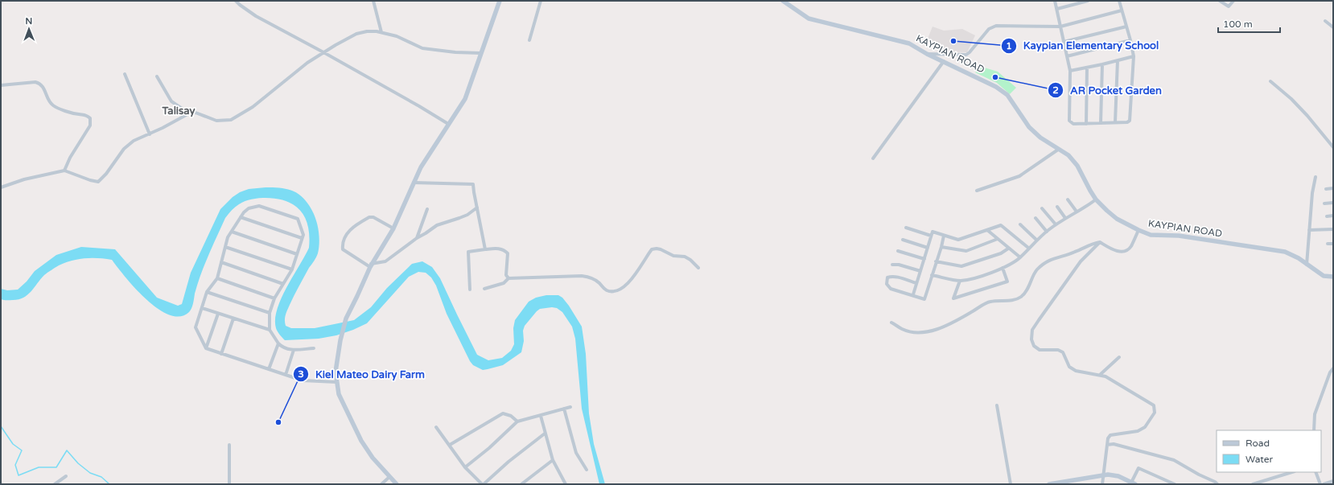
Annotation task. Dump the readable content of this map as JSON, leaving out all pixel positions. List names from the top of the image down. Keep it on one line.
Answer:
{"streets":{"main road":["KAYPIAN ROAD"]},"districts":["Talisay"],"places":["Kaypian Elementary School","AR Pocket Garden","Kiel Mateo Dairy Farm"],"legend":["Road","Water"],"scale_bar":"100 m","north":"top"}
